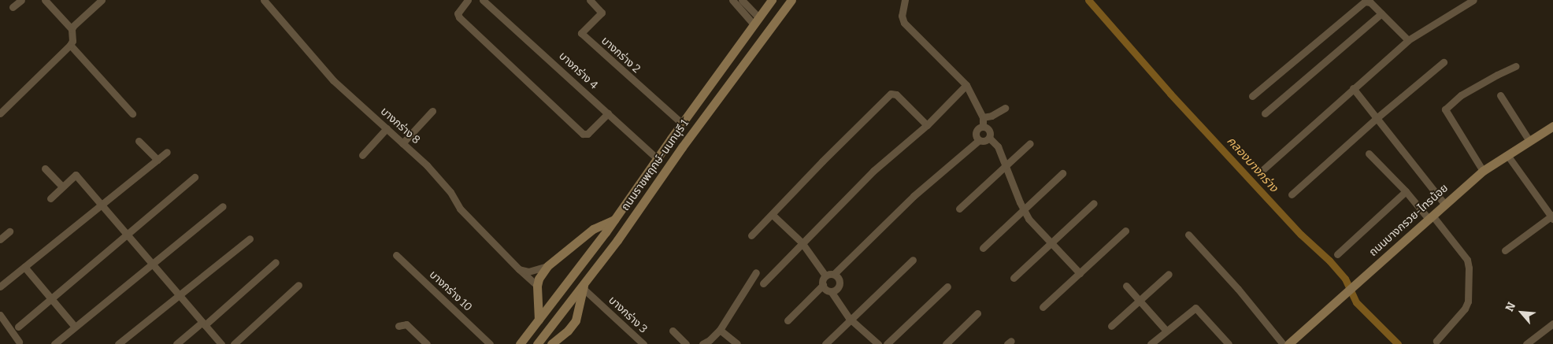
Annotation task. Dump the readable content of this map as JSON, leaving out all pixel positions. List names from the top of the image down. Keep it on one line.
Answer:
{"streets":{"main road":["ถนนราชพฤกษ์-นนทบุรี 1","ถนนบางกรวย-ไทรน้อย"],"street":["บางกร่าง 2","บางกร่าง 4","บางกร่าง 8","บางกร่าง 10","บางกร่าง 3"]},"crossings":[["บางกร่าง 2","ถนนราชพฤกษ์-นนทบุรี 1"],["บางกร่าง 4","ถนนราชพฤกษ์-นนทบุรี 1"],["ถนนราชพฤกษ์-นนทบุรี 1","บางกร่าง 3"]],"water":["คลองบางกร่าง"],"north":"top left"}
